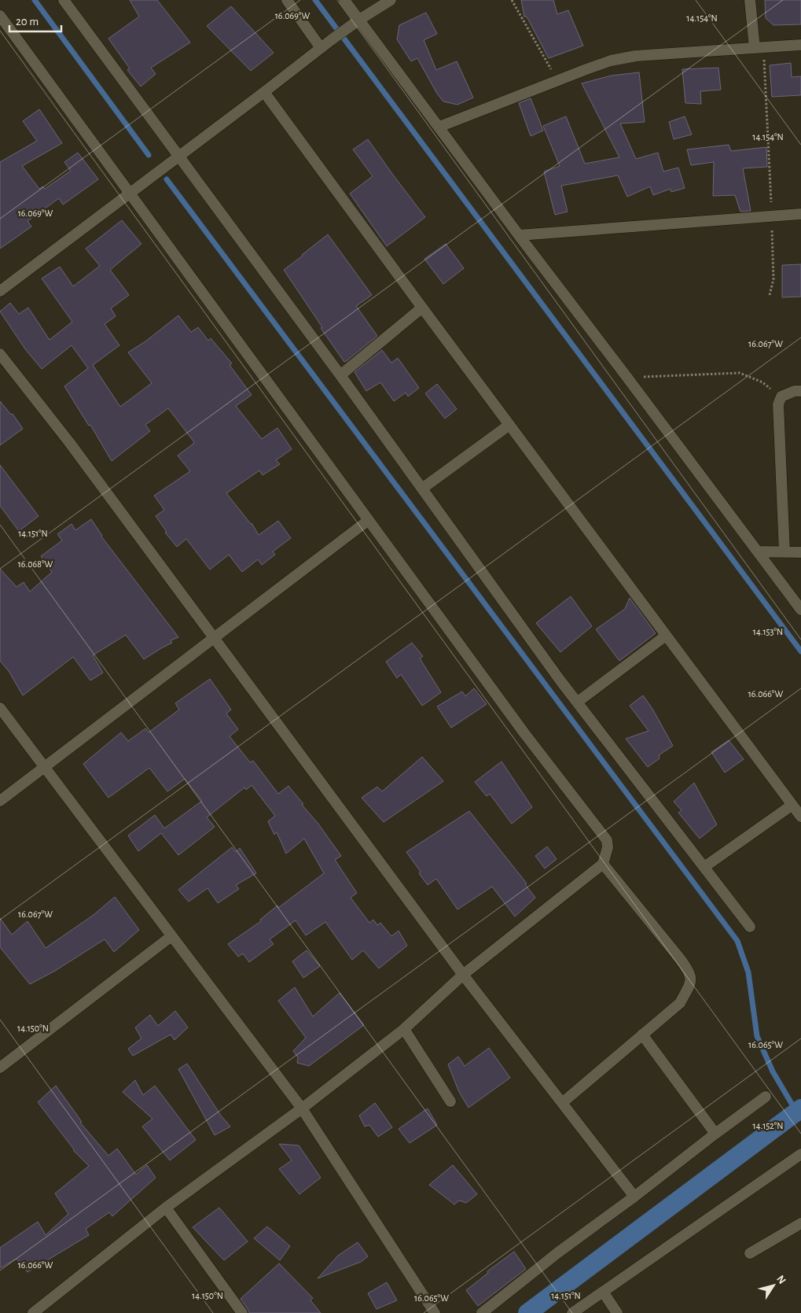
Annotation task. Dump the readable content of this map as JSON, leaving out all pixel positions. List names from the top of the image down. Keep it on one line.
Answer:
{"scale_bar":"20 m","north":"top right","coordinates":["16.069°W","14.154°N","16.067°W","14.151°N","16.068°W","14.153°N","16.066°W","14.150°N","16.065°W","14.152°N"]}
